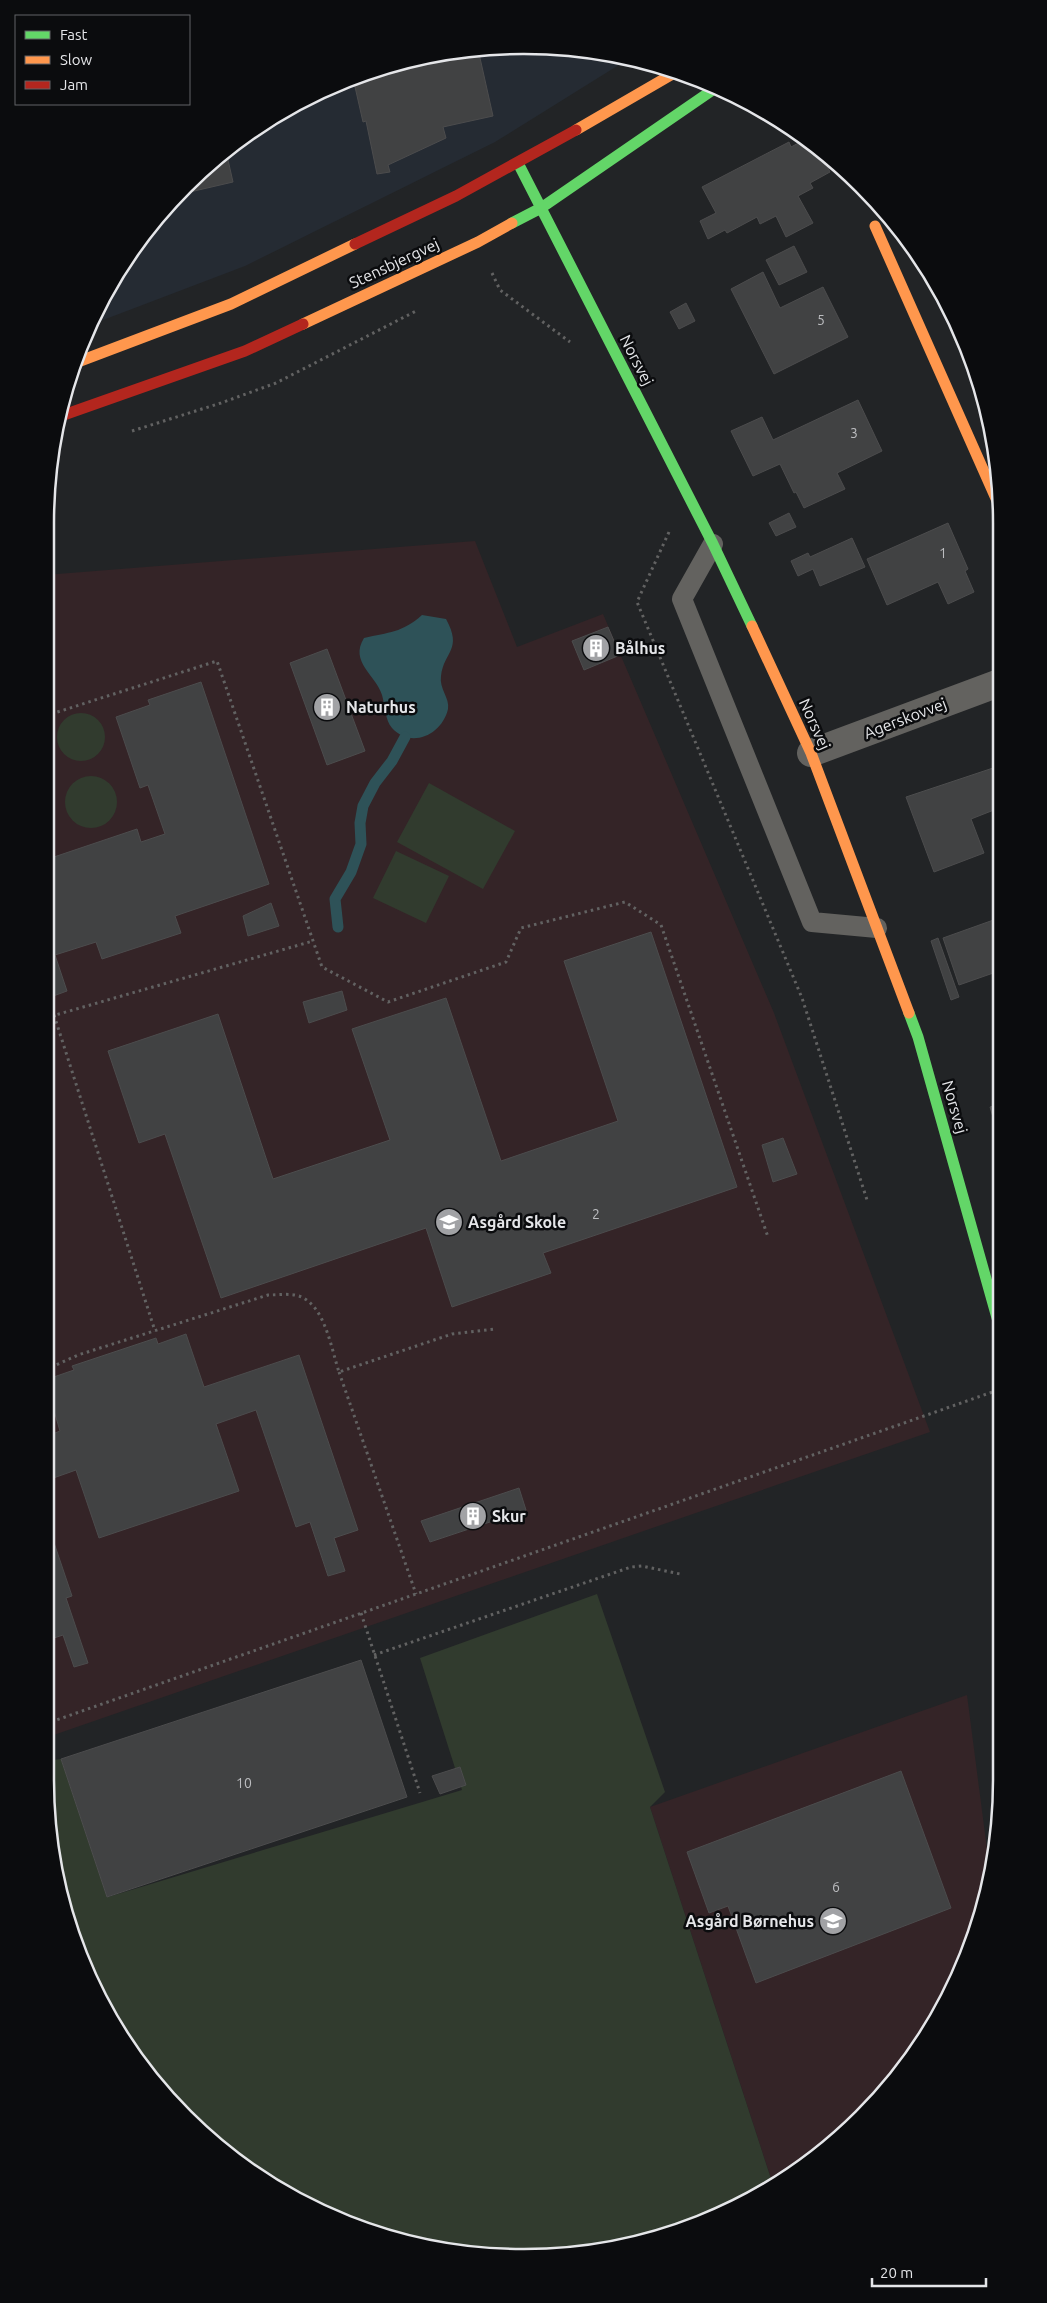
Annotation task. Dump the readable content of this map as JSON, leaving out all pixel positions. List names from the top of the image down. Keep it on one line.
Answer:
{"streets":{"street":["Stensbjergvej","Norsvej","Agerskovvej"]},"crossings":[["Stensbjergvej","Norsvej"],["Norsvej","Agerskovvej"]],"places":{"building":["Bålhus","Naturhus","Skur"],"school or university":["Asgård Skole","Asgård Børnehus"]},"house_numbers":["5","3","1","2","10","6"],"legend":["Fast","Slow","Jam"],"scale_bar":"20 m"}
